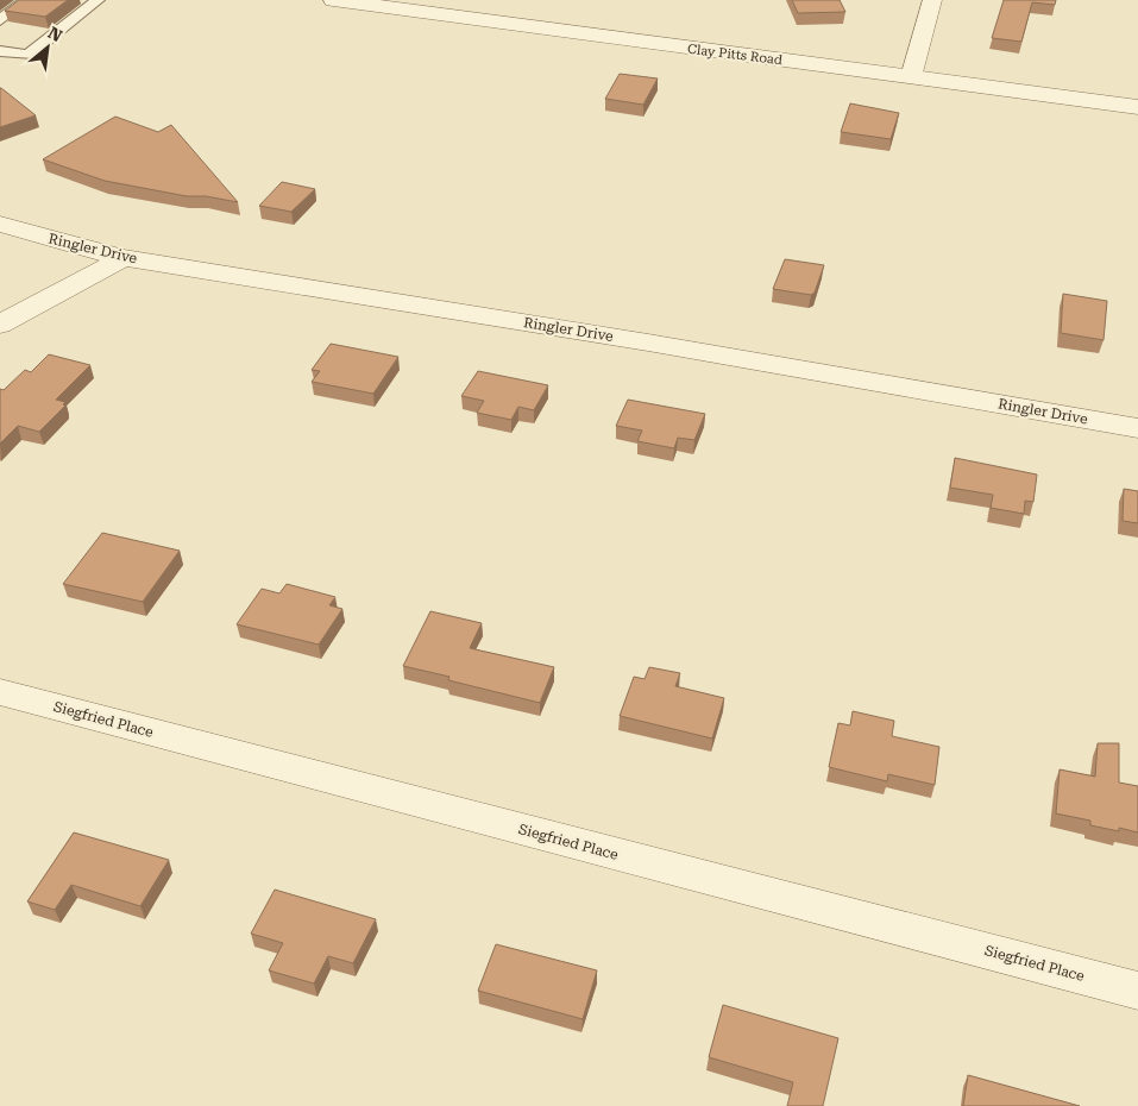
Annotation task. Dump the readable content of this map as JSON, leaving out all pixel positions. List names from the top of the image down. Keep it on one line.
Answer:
{"streets":{"street":["Clay Pitts Road","Ringler Drive","Siegfried Place"]},"north":"top right"}
